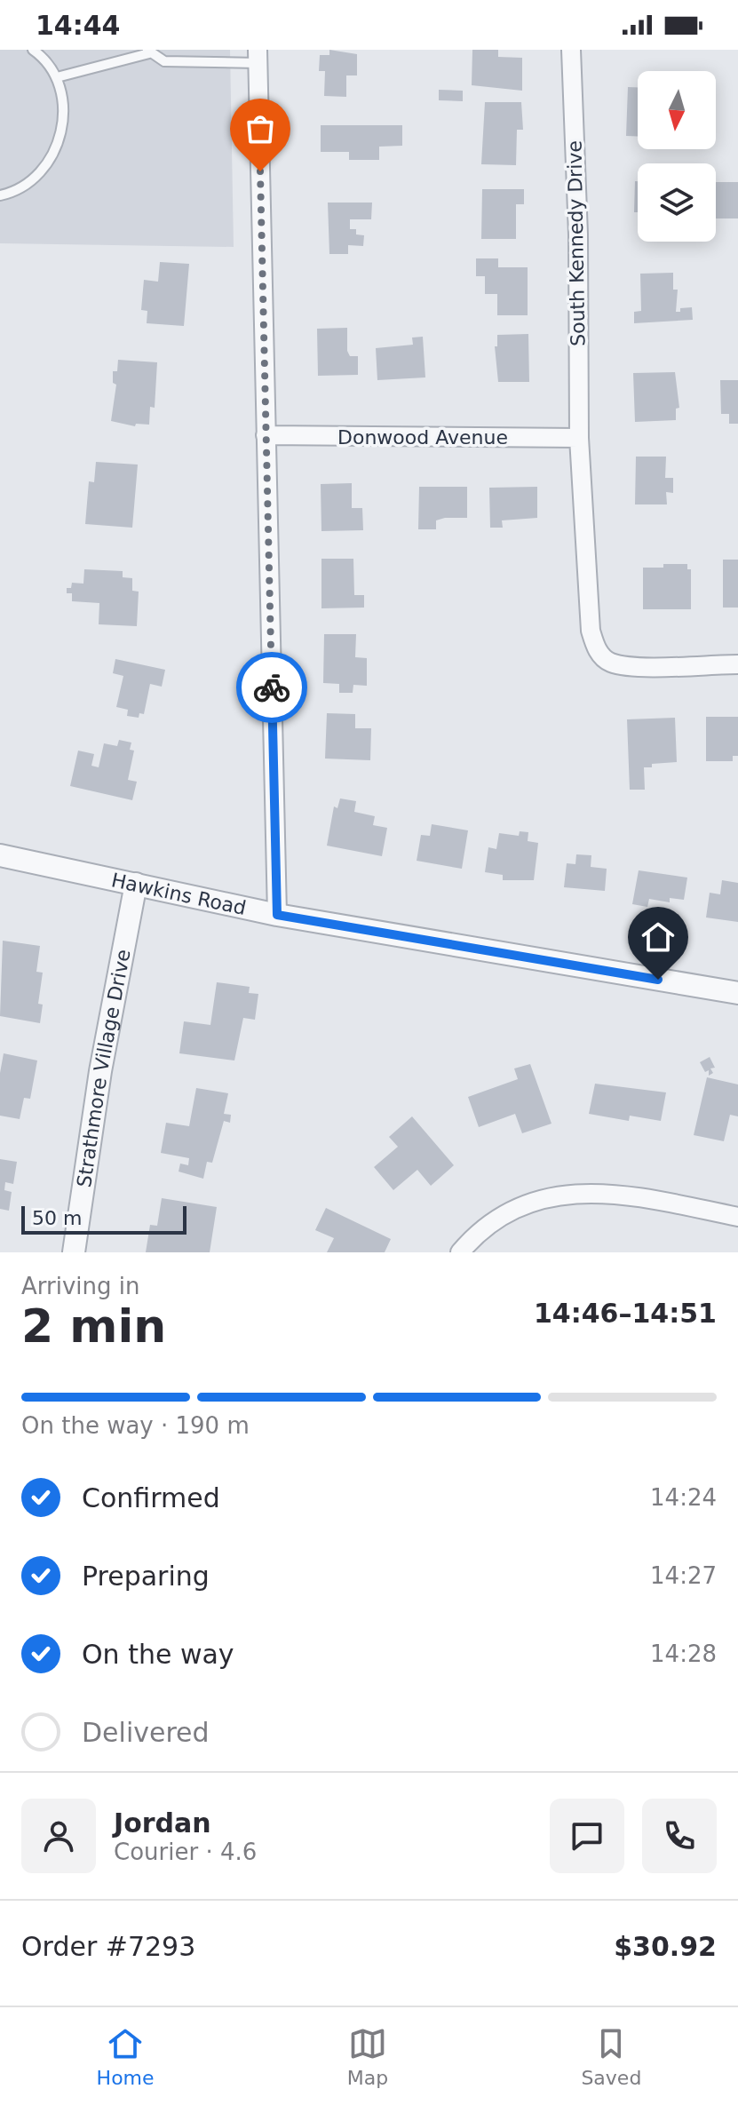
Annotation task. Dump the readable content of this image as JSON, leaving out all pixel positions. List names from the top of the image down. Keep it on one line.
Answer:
{"streets":{"street":["South Kennedy Drive","Donwood Avenue","Hawkins Road","Strathmore Village Drive"]},"crossings":[["South Kennedy Drive","Donwood Avenue"],["Hawkins Road","Strathmore Village Drive"]],"scale_bar":"50 m","north":"bottom","page":{"status":"14:44","scale":"50 m","heading":["2 min","Arriving in","14:46–14:51"],"panel":["Jordan","Courier · 4.6","Order #7293","$30.92"],"bar":"On the way · 190 m","list":[["Confirmed","14:24"],["Preparing","14:27"],["On the way","14:28"],"Delivered"],"tabs":["Home","Map","Saved"]}}
